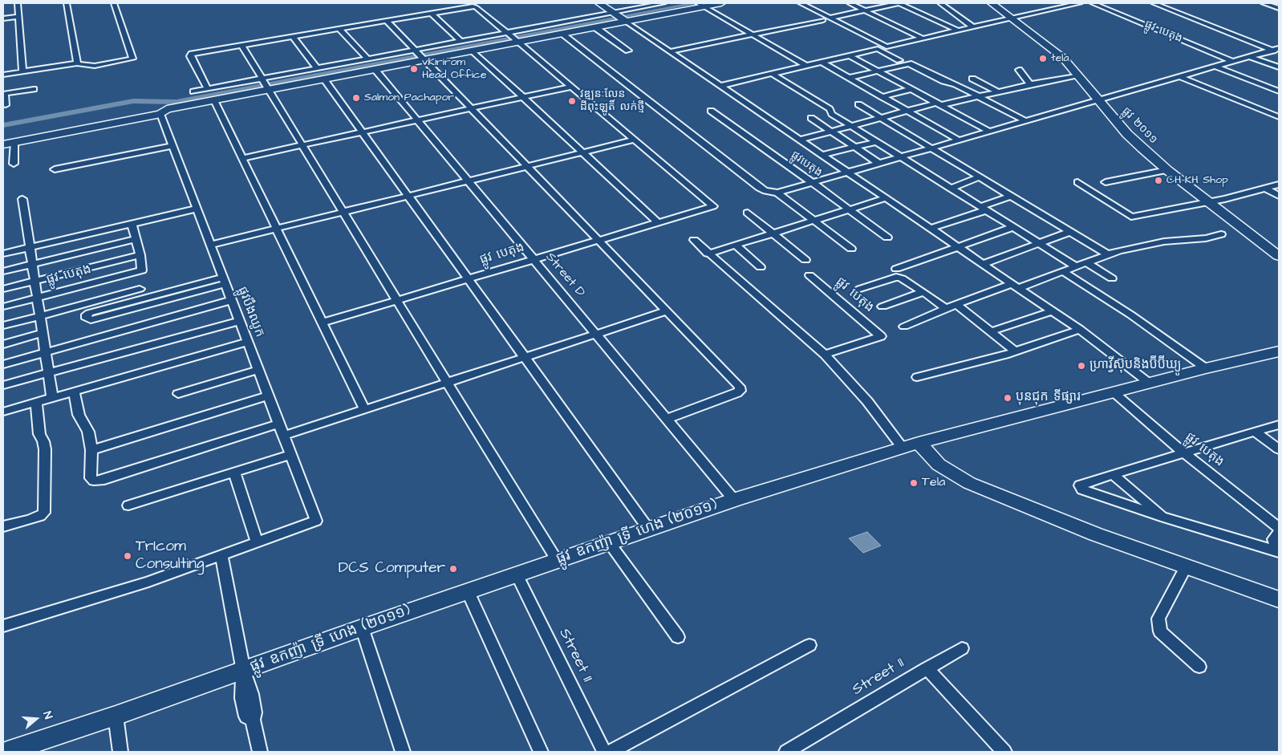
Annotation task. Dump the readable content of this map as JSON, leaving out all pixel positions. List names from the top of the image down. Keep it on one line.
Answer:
{"streets":{"main road":["ផ្លូវ ២០១១","ផ្លូវ ឧកញ៉ា ទ្រី ហេង (២០១១)"],"street":["ផ្លូវ បេតុង","ផ្លូវបេតុង","Street D","ផ្លូវបឹងឈូក","Street 11"]},"crossings":[["ផ្លូវ បេតុង","Street D"],["ផ្លូវ បេតុង","ផ្លូវ ឧកញ៉ា ទ្រី ហេង (២០១១)"],["Street D","ផ្លូវ ឧកញ៉ា ទ្រី ហេង (២០១១)"],["ផ្លូវ ឧកញ៉ា ទ្រី ហេង (២០១១)","Street 11"]],"places":["tela","vKirirom Head Office","Salmon Pachapor","វឌ្ឍនៈលែន ដីពុះឡូតិ៍ លក់ថ្មី","CH-KH Shop","ហ្រាវ្វីស៊ុបនិងប៊ីប៊ីឃ្យូ","បុនជុក ទីផ្សារ","Tela","TrIcom Consulting","DCS Computer"],"north":"right"}
